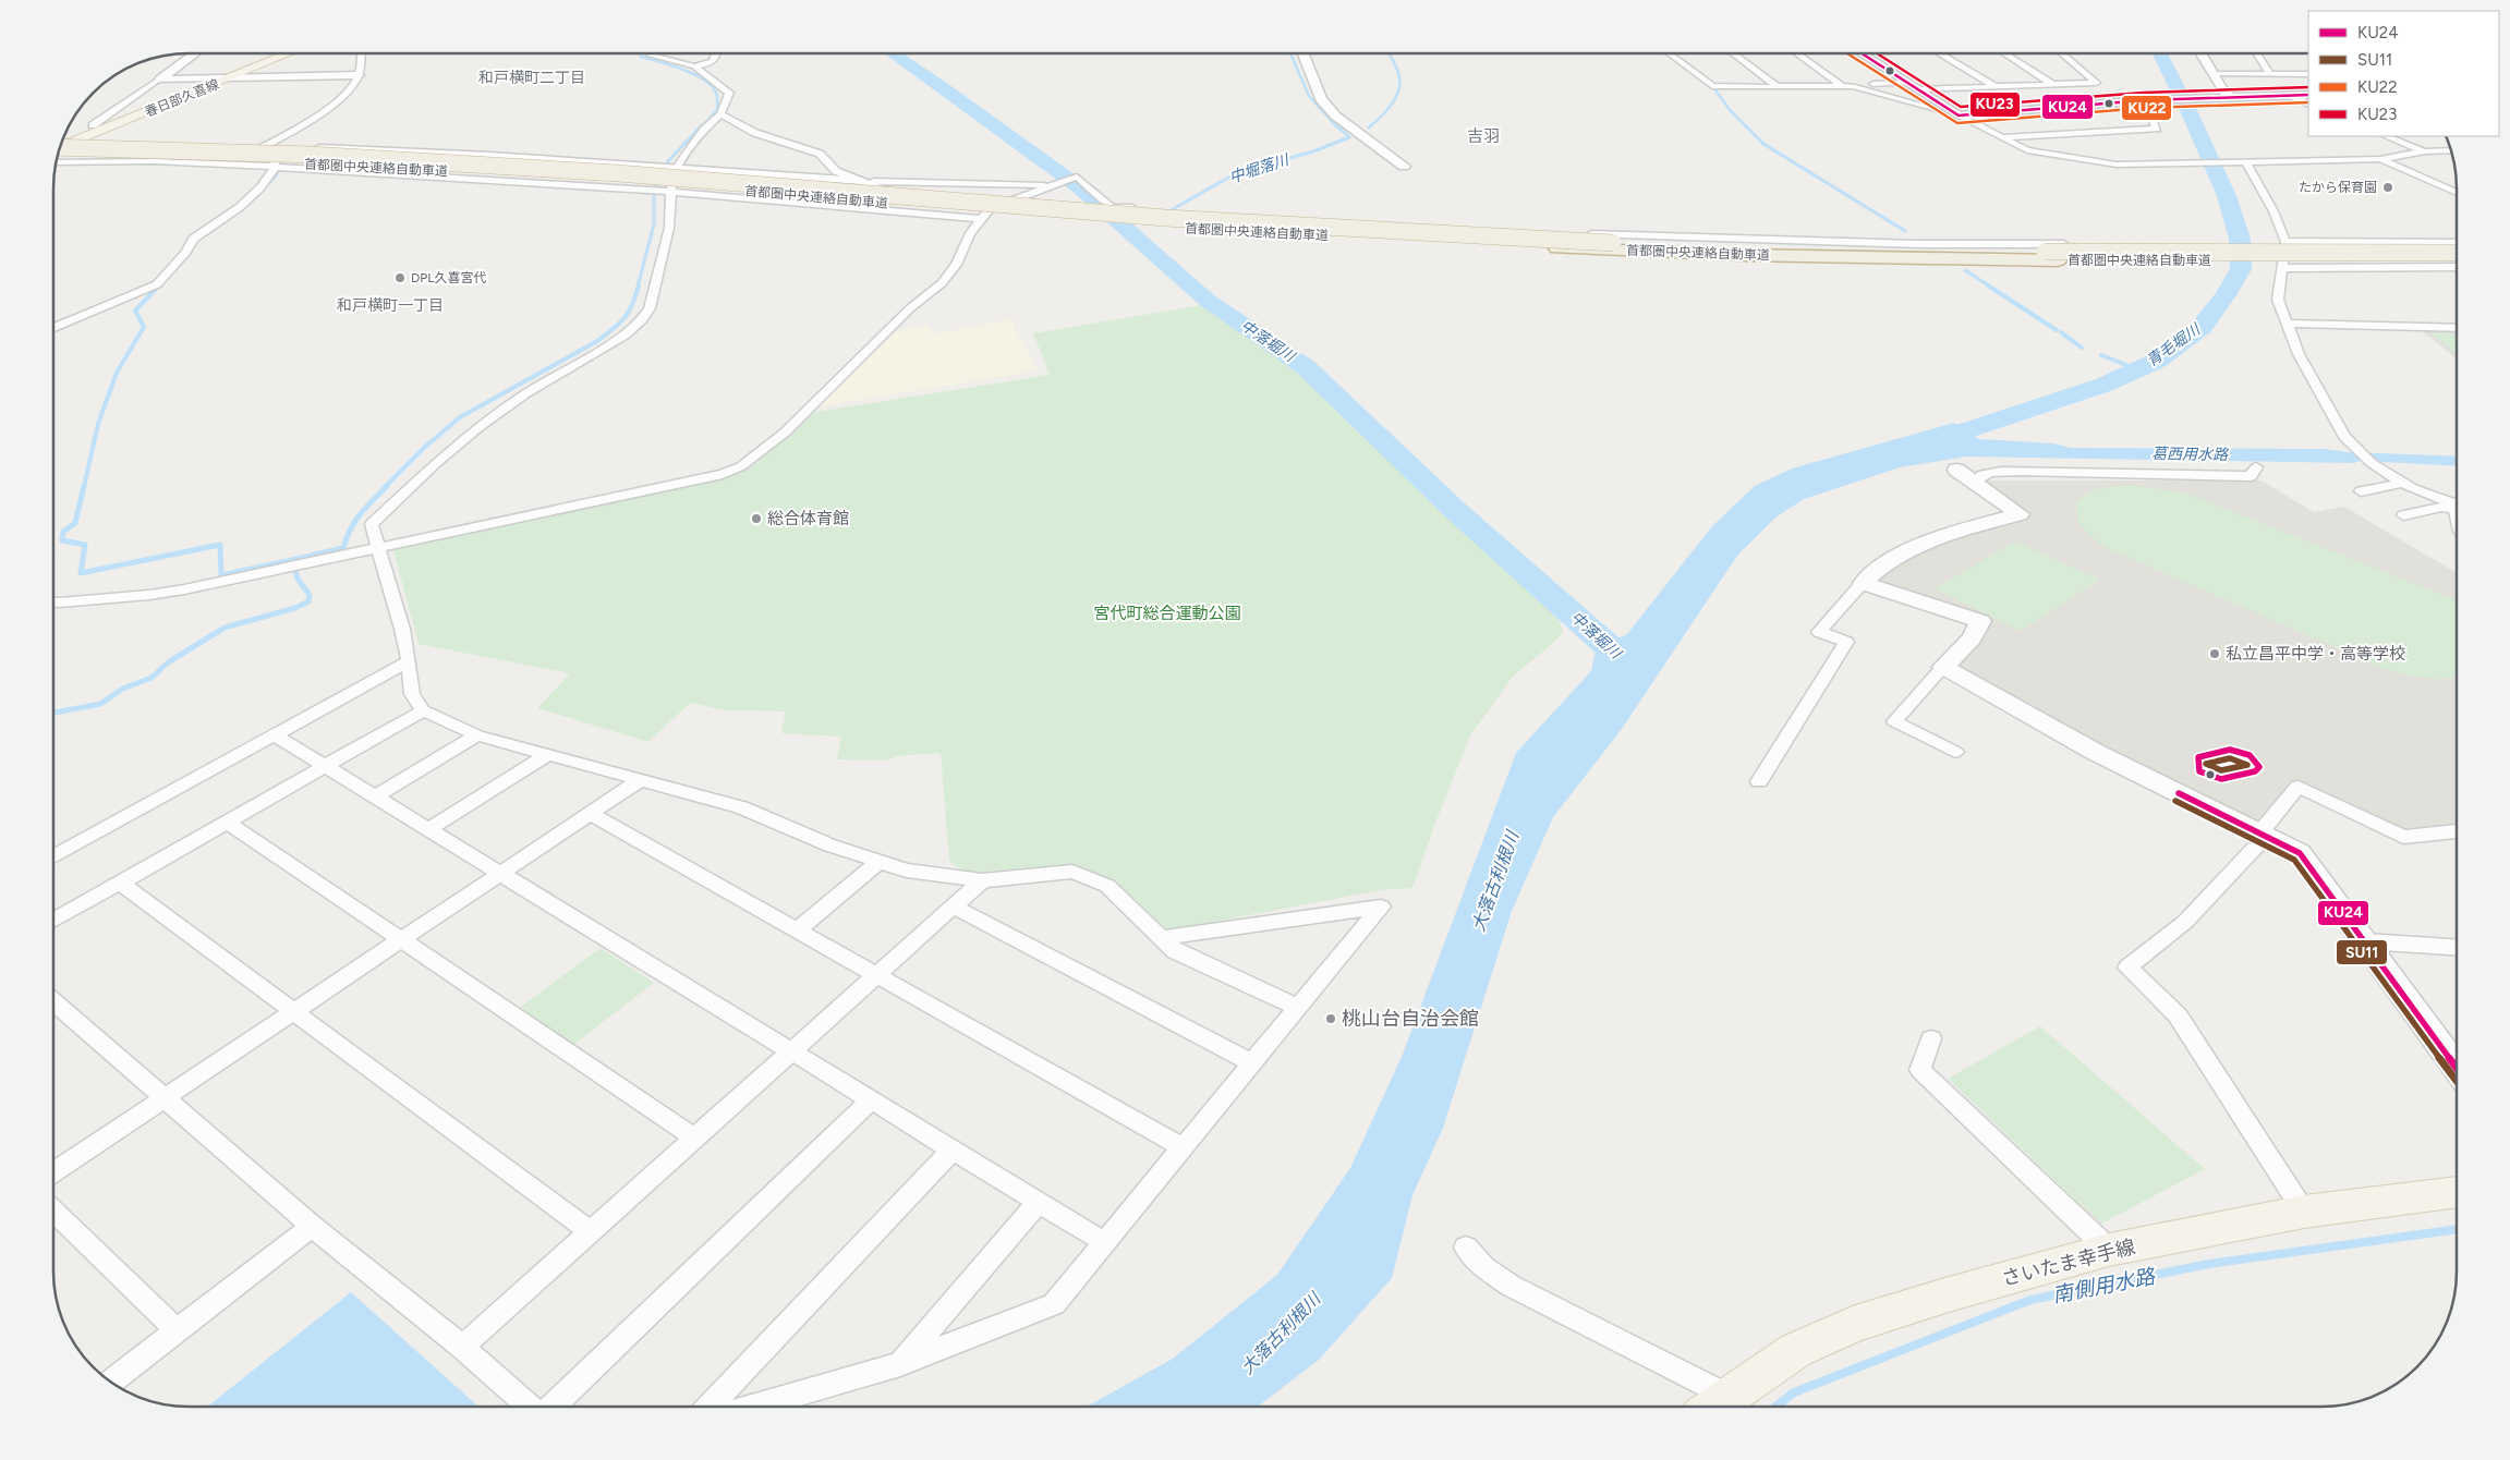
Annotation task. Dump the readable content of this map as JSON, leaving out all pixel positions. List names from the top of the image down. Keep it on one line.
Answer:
{"streets":{"highway":["首都圏中央連絡自動車道"],"main road":["春日部久喜線","さいたま幸手線"]},"districts":["和戸横町二丁目","吉羽","和戸横町一丁目"],"water":["中堀落川","中落堀川","青毛堀川","葛西用水路","大落古利根川","南側用水路"],"parks":["宮代町総合運動公園"],"places":["たから保育園","DPL久喜宮代","総合体育館","私立昌平中学・高等学校","桃山台自治会館"],"lines":["transit line KU24","transit line KU22","transit line KU23","transit line SU11"],"legend":["KU24","SU11","KU22","KU23"]}
